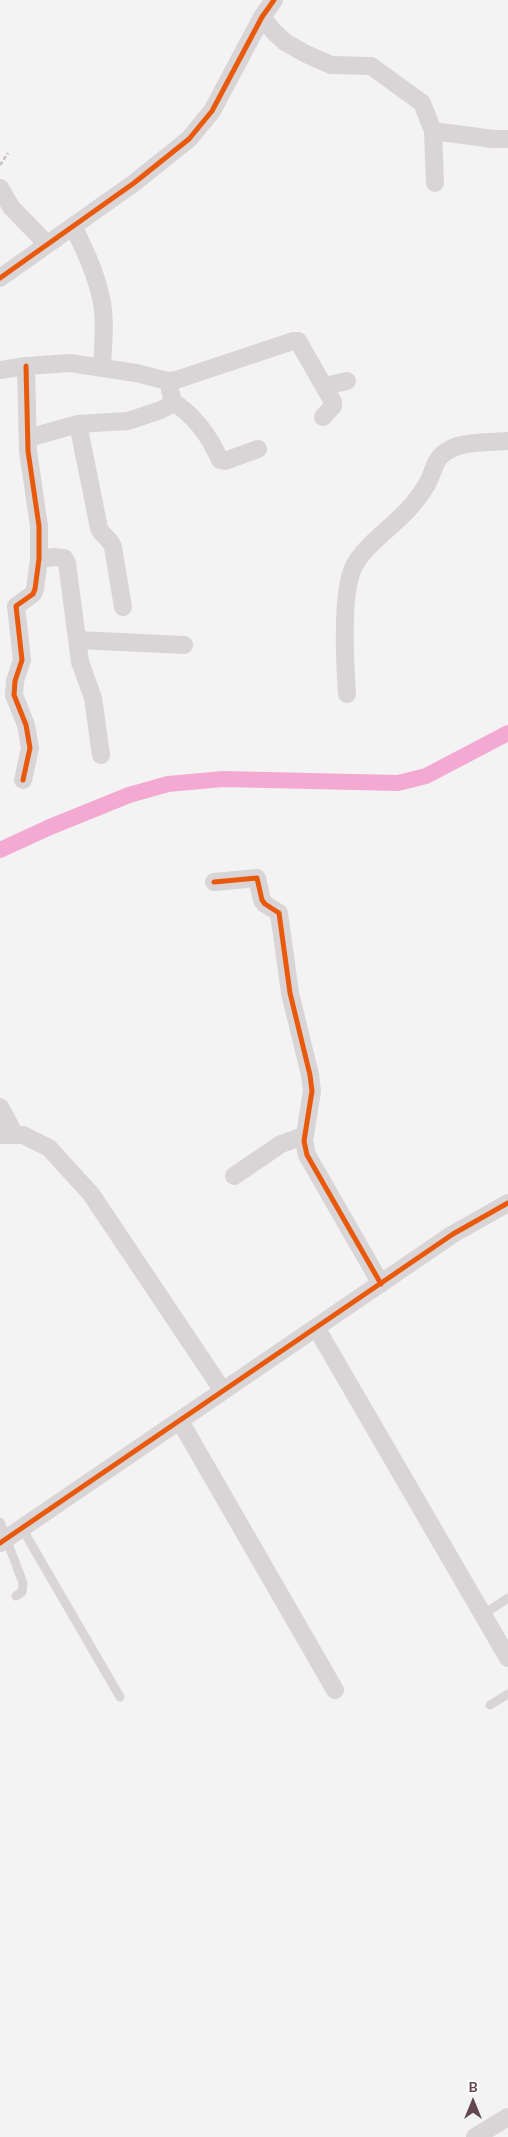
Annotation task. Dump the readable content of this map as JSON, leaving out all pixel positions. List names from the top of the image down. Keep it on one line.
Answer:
{"north":"top"}
